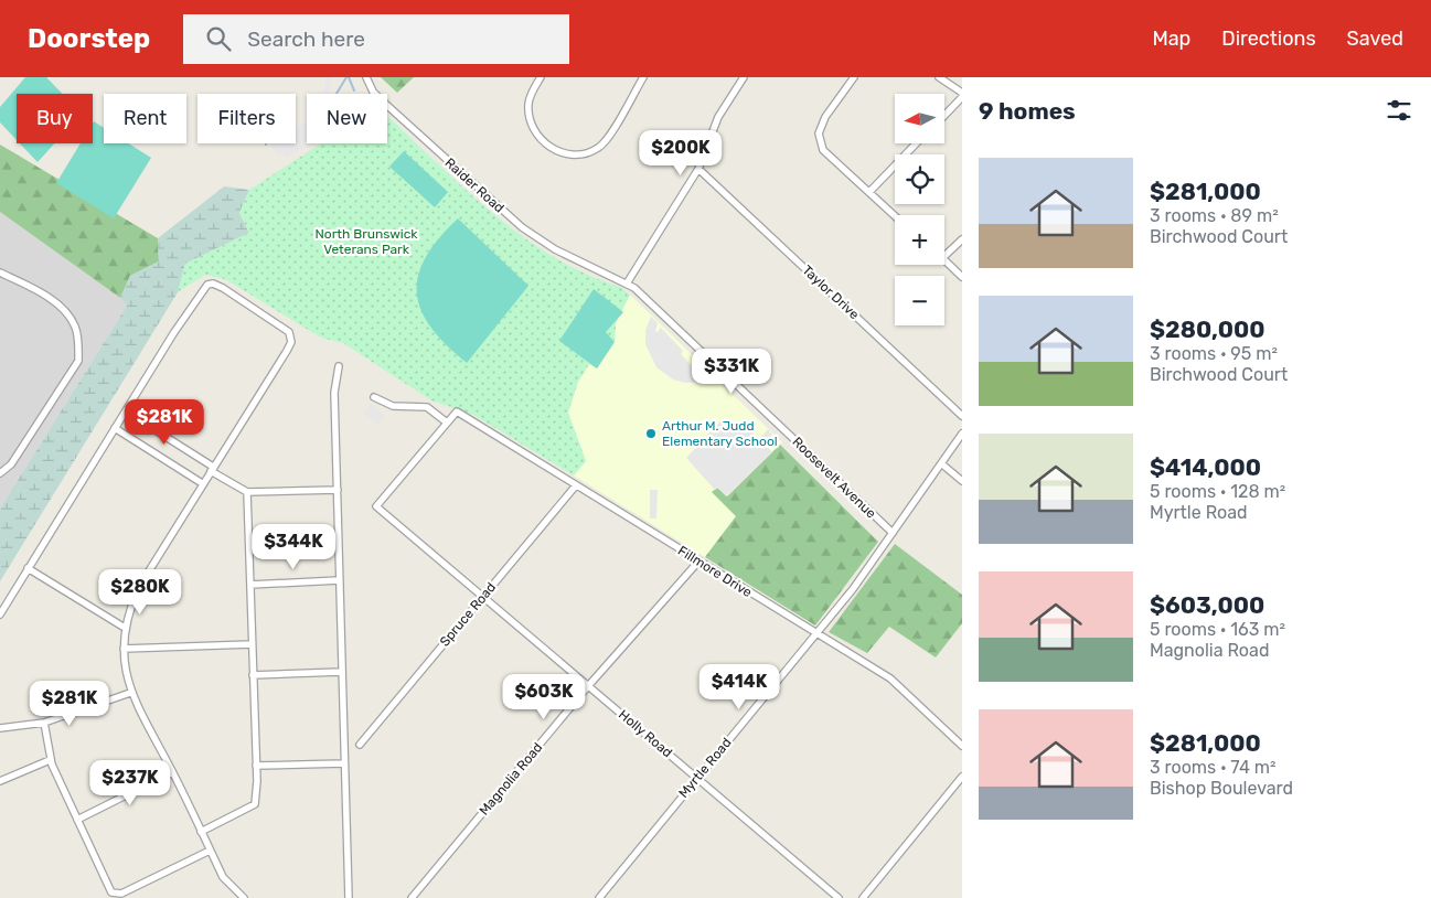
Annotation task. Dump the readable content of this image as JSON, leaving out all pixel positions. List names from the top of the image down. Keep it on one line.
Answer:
{"streets":{"street":["Raider Road","Taylor Drive","Roosevelt Avenue","Fillmore Drive","Spruce Road","Holly Road","Myrtle Road","Magnolia Road"]},"crossings":[["Raider Road","Roosevelt Avenue"],["Roosevelt Avenue","Myrtle Road"],["Fillmore Drive","Spruce Road"],["Fillmore Drive","Holly Road"],["Fillmore Drive","Myrtle Road"],["Fillmore Drive","Magnolia Road"],["Spruce Road","Holly Road"],["Holly Road","Myrtle Road"],["Holly Road","Magnolia Road"]],"parks":["North Brunswick Veterans Park"],"places":["Arthur M. Judd Elementary School"],"north":"left","page":{"header":"Doorstep","search":"Search here","nav":["Map","Directions","Saved"],"heading":"9 homes","map_buttons":["+","−"],"chip":["Buy","Rent","Filters","New"],"price":["$200K","$331K","$281K","$344K","$280K","$414K","$603K","$281K","$237K"],"list":[{"name":"$281,000","note":"3 rooms · 89 m² · Birchwood Court"},{"name":"$280,000","note":"3 rooms · 95 m² · Birchwood Court"},{"name":"$414,000","note":"5 rooms · 128 m² · Myrtle Road"},{"name":"$603,000","note":"5 rooms · 163 m² · Magnolia Road"},{"name":"$281,000","note":"3 rooms · 74 m² · Bishop Boulevard"}]}}
